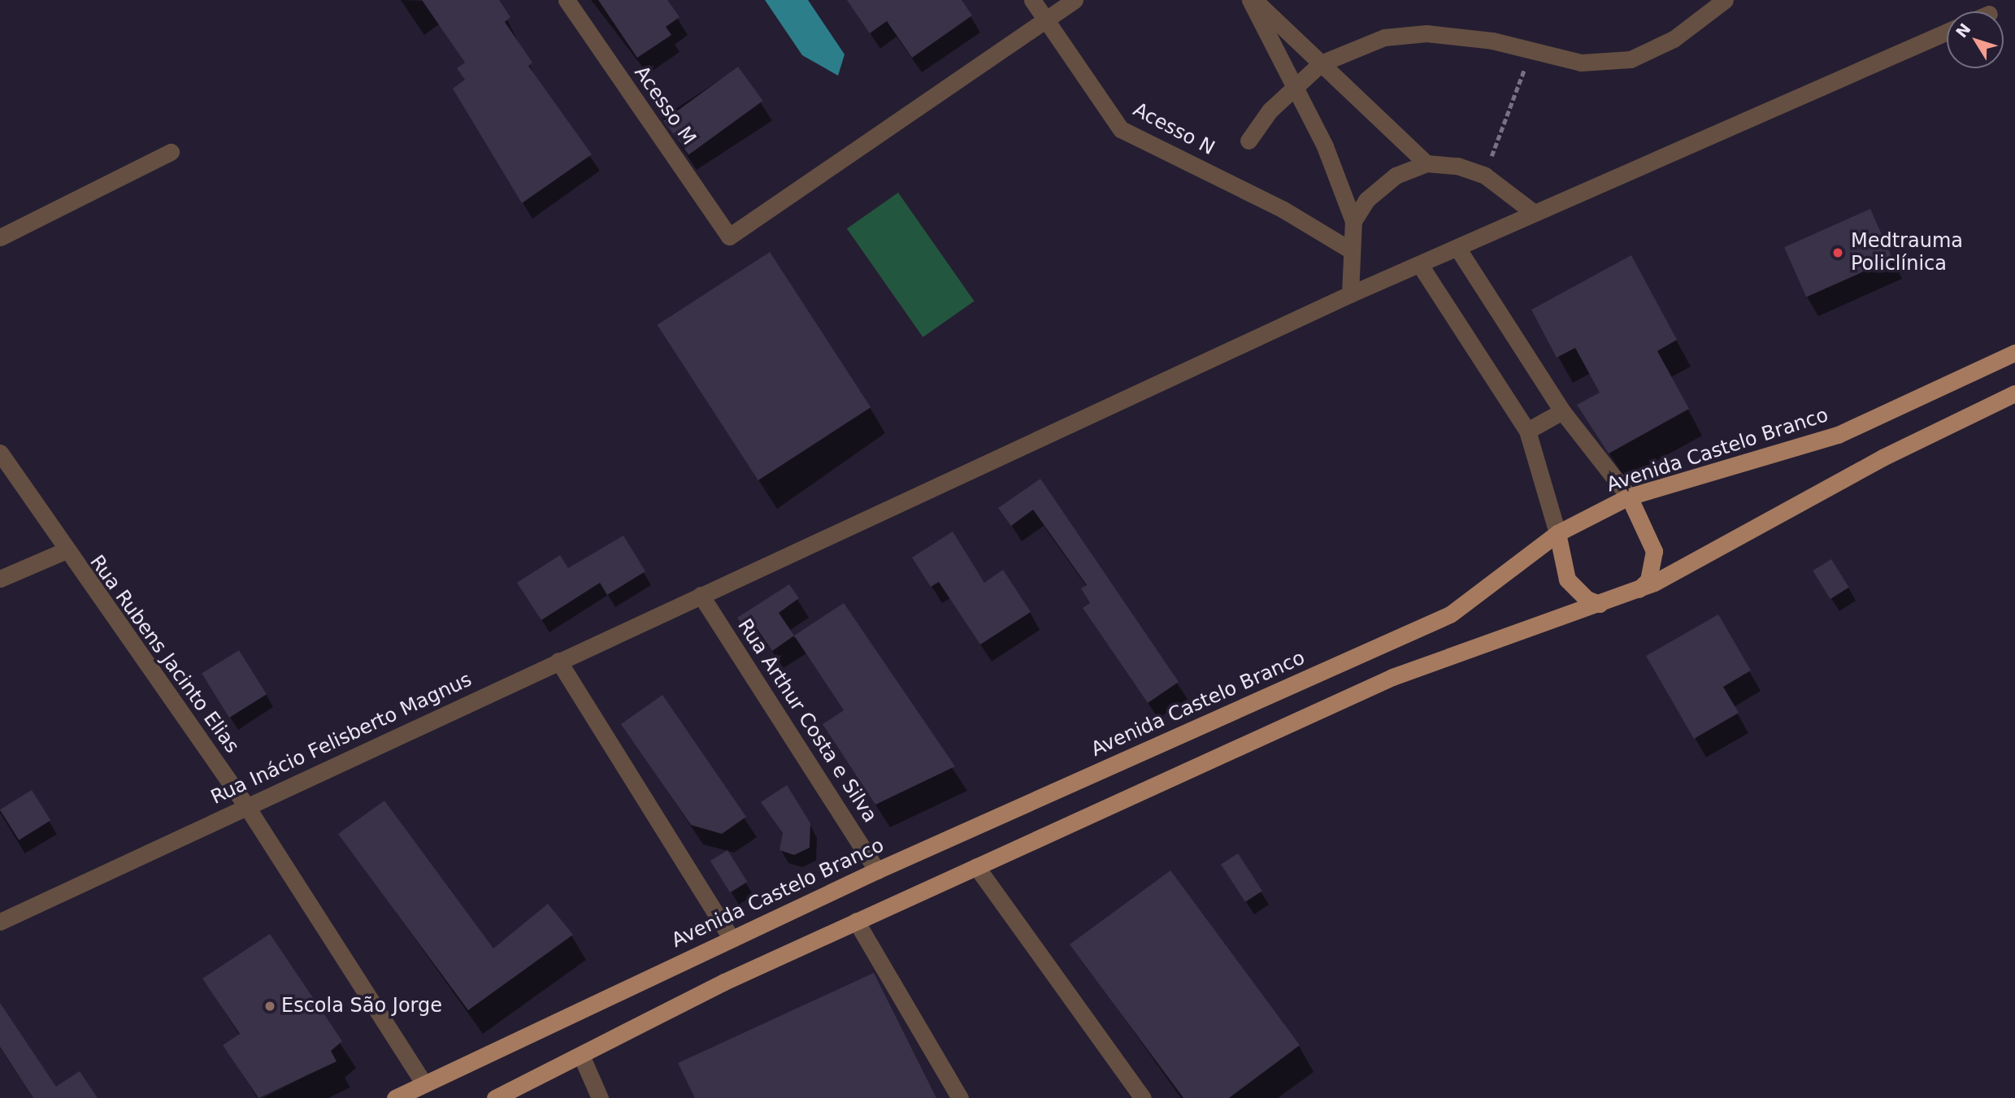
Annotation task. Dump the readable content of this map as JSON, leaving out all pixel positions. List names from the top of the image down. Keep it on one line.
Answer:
{"streets":{"main road":["Avenida Castelo Branco"],"street":["Acesso M","Acesso N","Rua Rubens Jacinto Elias","Rua Arthur Costa e Silva","Rua Inácio Felisberto Magnus"]},"crossings":[["Acesso M","Acesso N"],["Avenida Castelo Branco","Rua Rubens Jacinto Elias"],["Avenida Castelo Branco","Rua Arthur Costa e Silva"],["Rua Rubens Jacinto Elias","Rua Inácio Felisberto Magnus"],["Rua Arthur Costa e Silva","Rua Inácio Felisberto Magnus"]],"places":["Medtrauma Policlínica","Escola São Jorge"],"north":"top left"}
